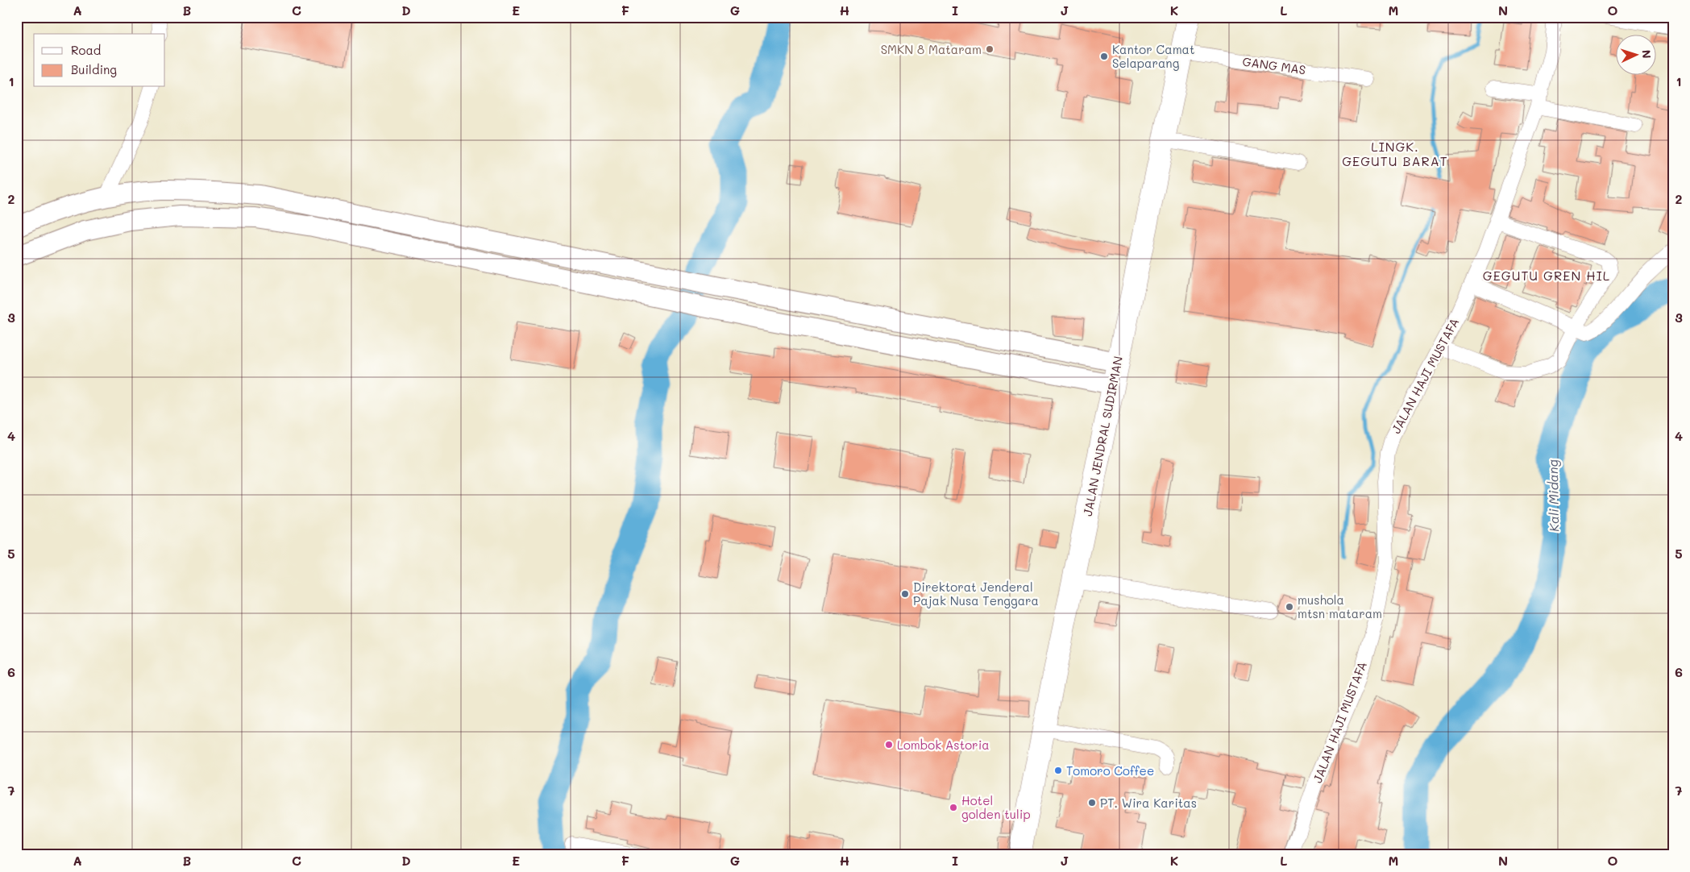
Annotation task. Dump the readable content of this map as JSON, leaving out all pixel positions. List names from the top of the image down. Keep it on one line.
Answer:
{"streets":{"highway":["JALAN JENDRAL SUDIRMAN"],"street":["GANG MAS","JALAN HAJI MUSTAFA"]},"crossings":[["GANG MAS","JALAN JENDRAL SUDIRMAN"]],"districts":["LINGK. GEGUTU BARAT","GEGUTU GREN HIL"],"water":["Kali Midang"],"places":["SMKN 8 Mataram","Kantor Camat Selaparang","Direktorat Jenderal Pajak Nusa Tenggara","mushola mtsn mataram","Lombok Astoria","Tomoro Coffee","PT. Wira Karitas","Hotel golden tulip"],"legend":["Road","Building"],"north":"right","grid":{"columns":["A","B","C","D","E","F","G","H","I","J","K","L","M","N","O"],"rows":["1","2","3","4","5","6","7"]}}
